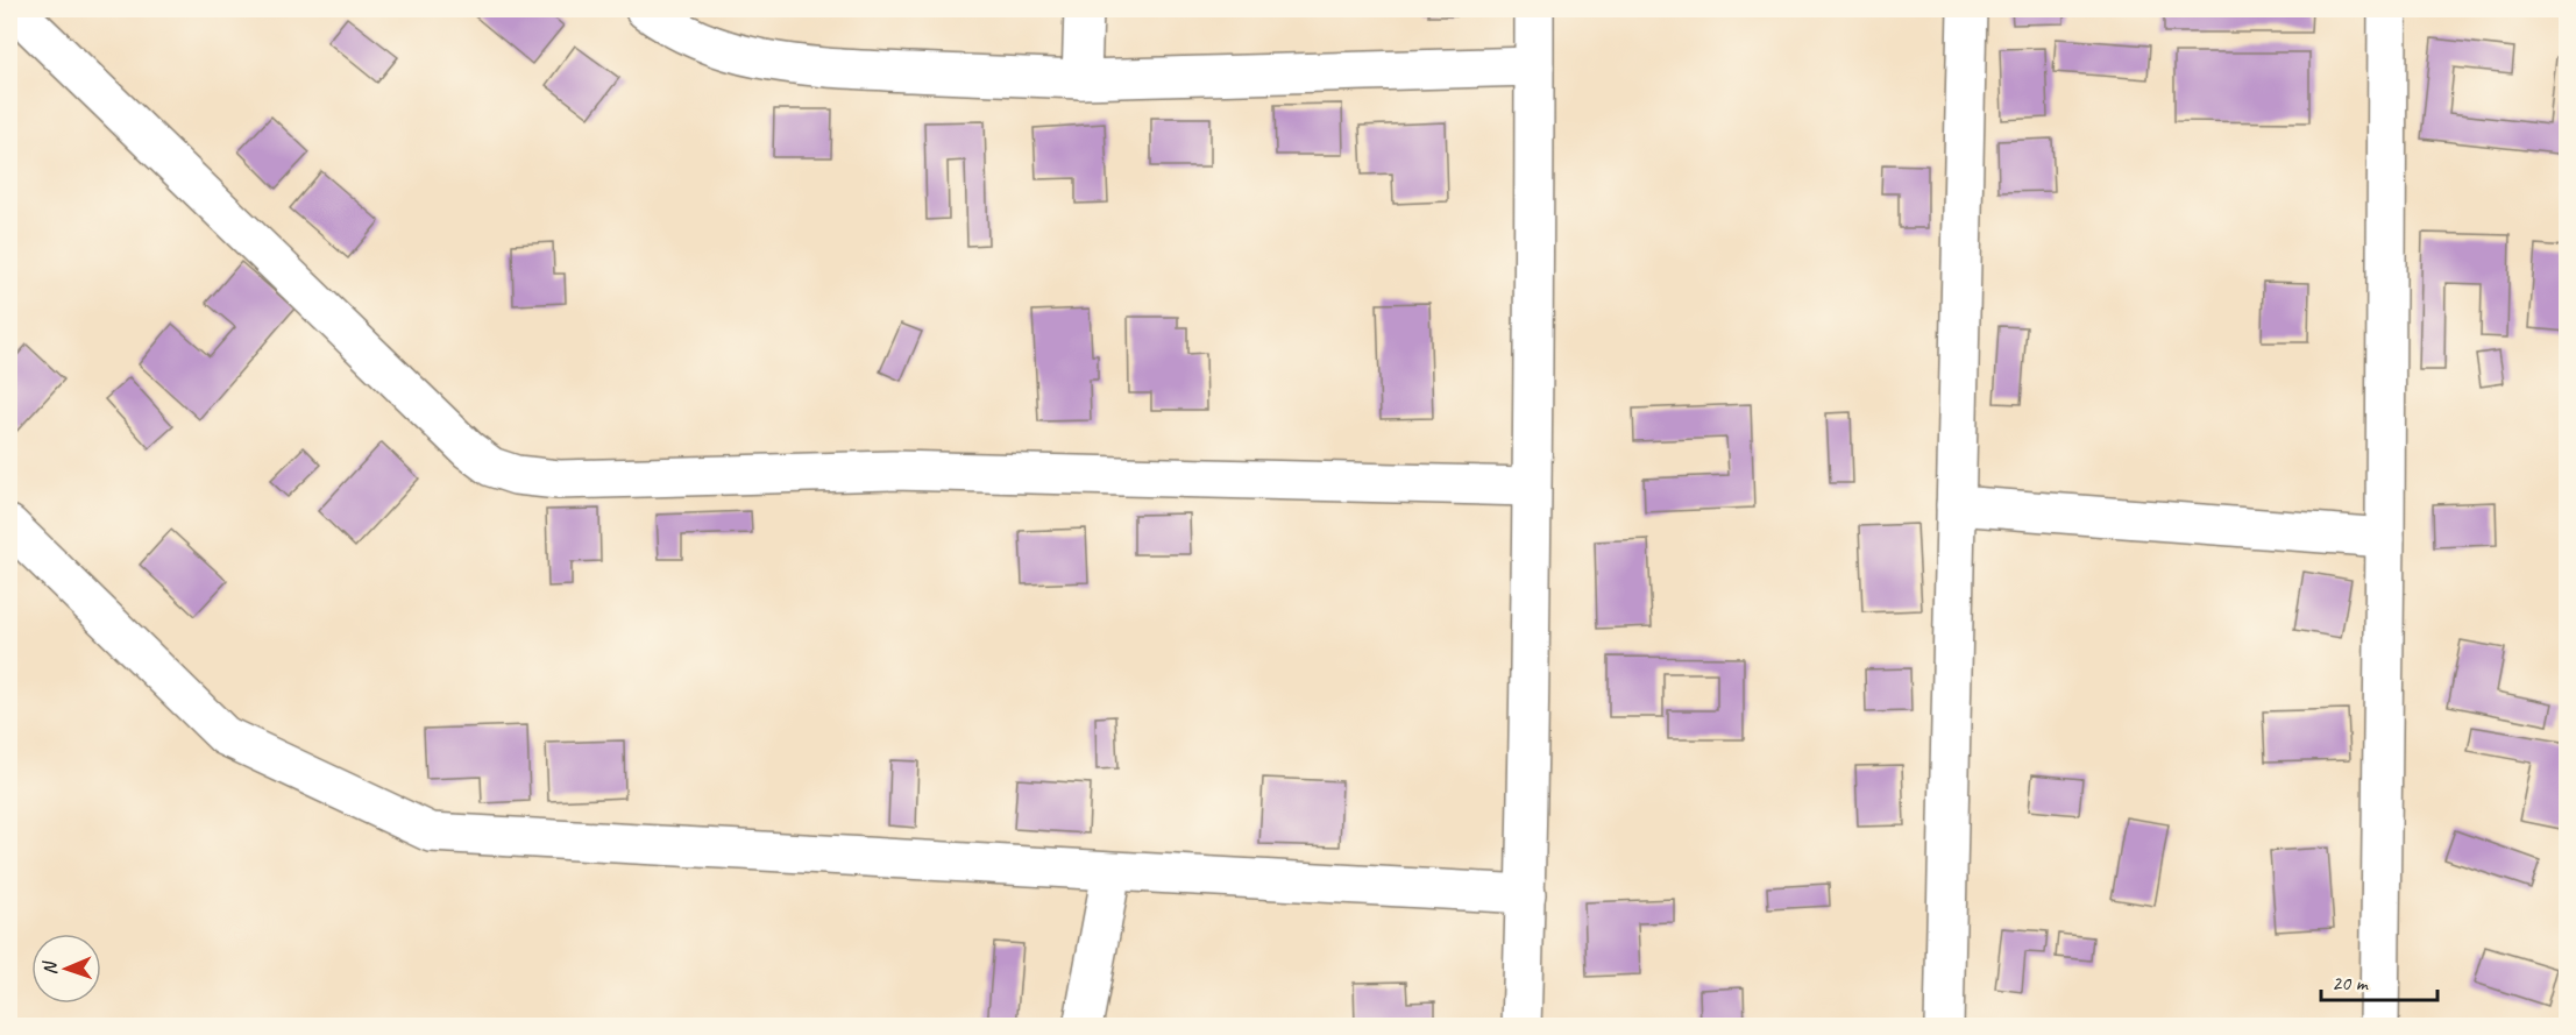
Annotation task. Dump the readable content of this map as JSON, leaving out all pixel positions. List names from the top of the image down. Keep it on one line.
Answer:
{"scale_bar":"20 m","north":"left"}
